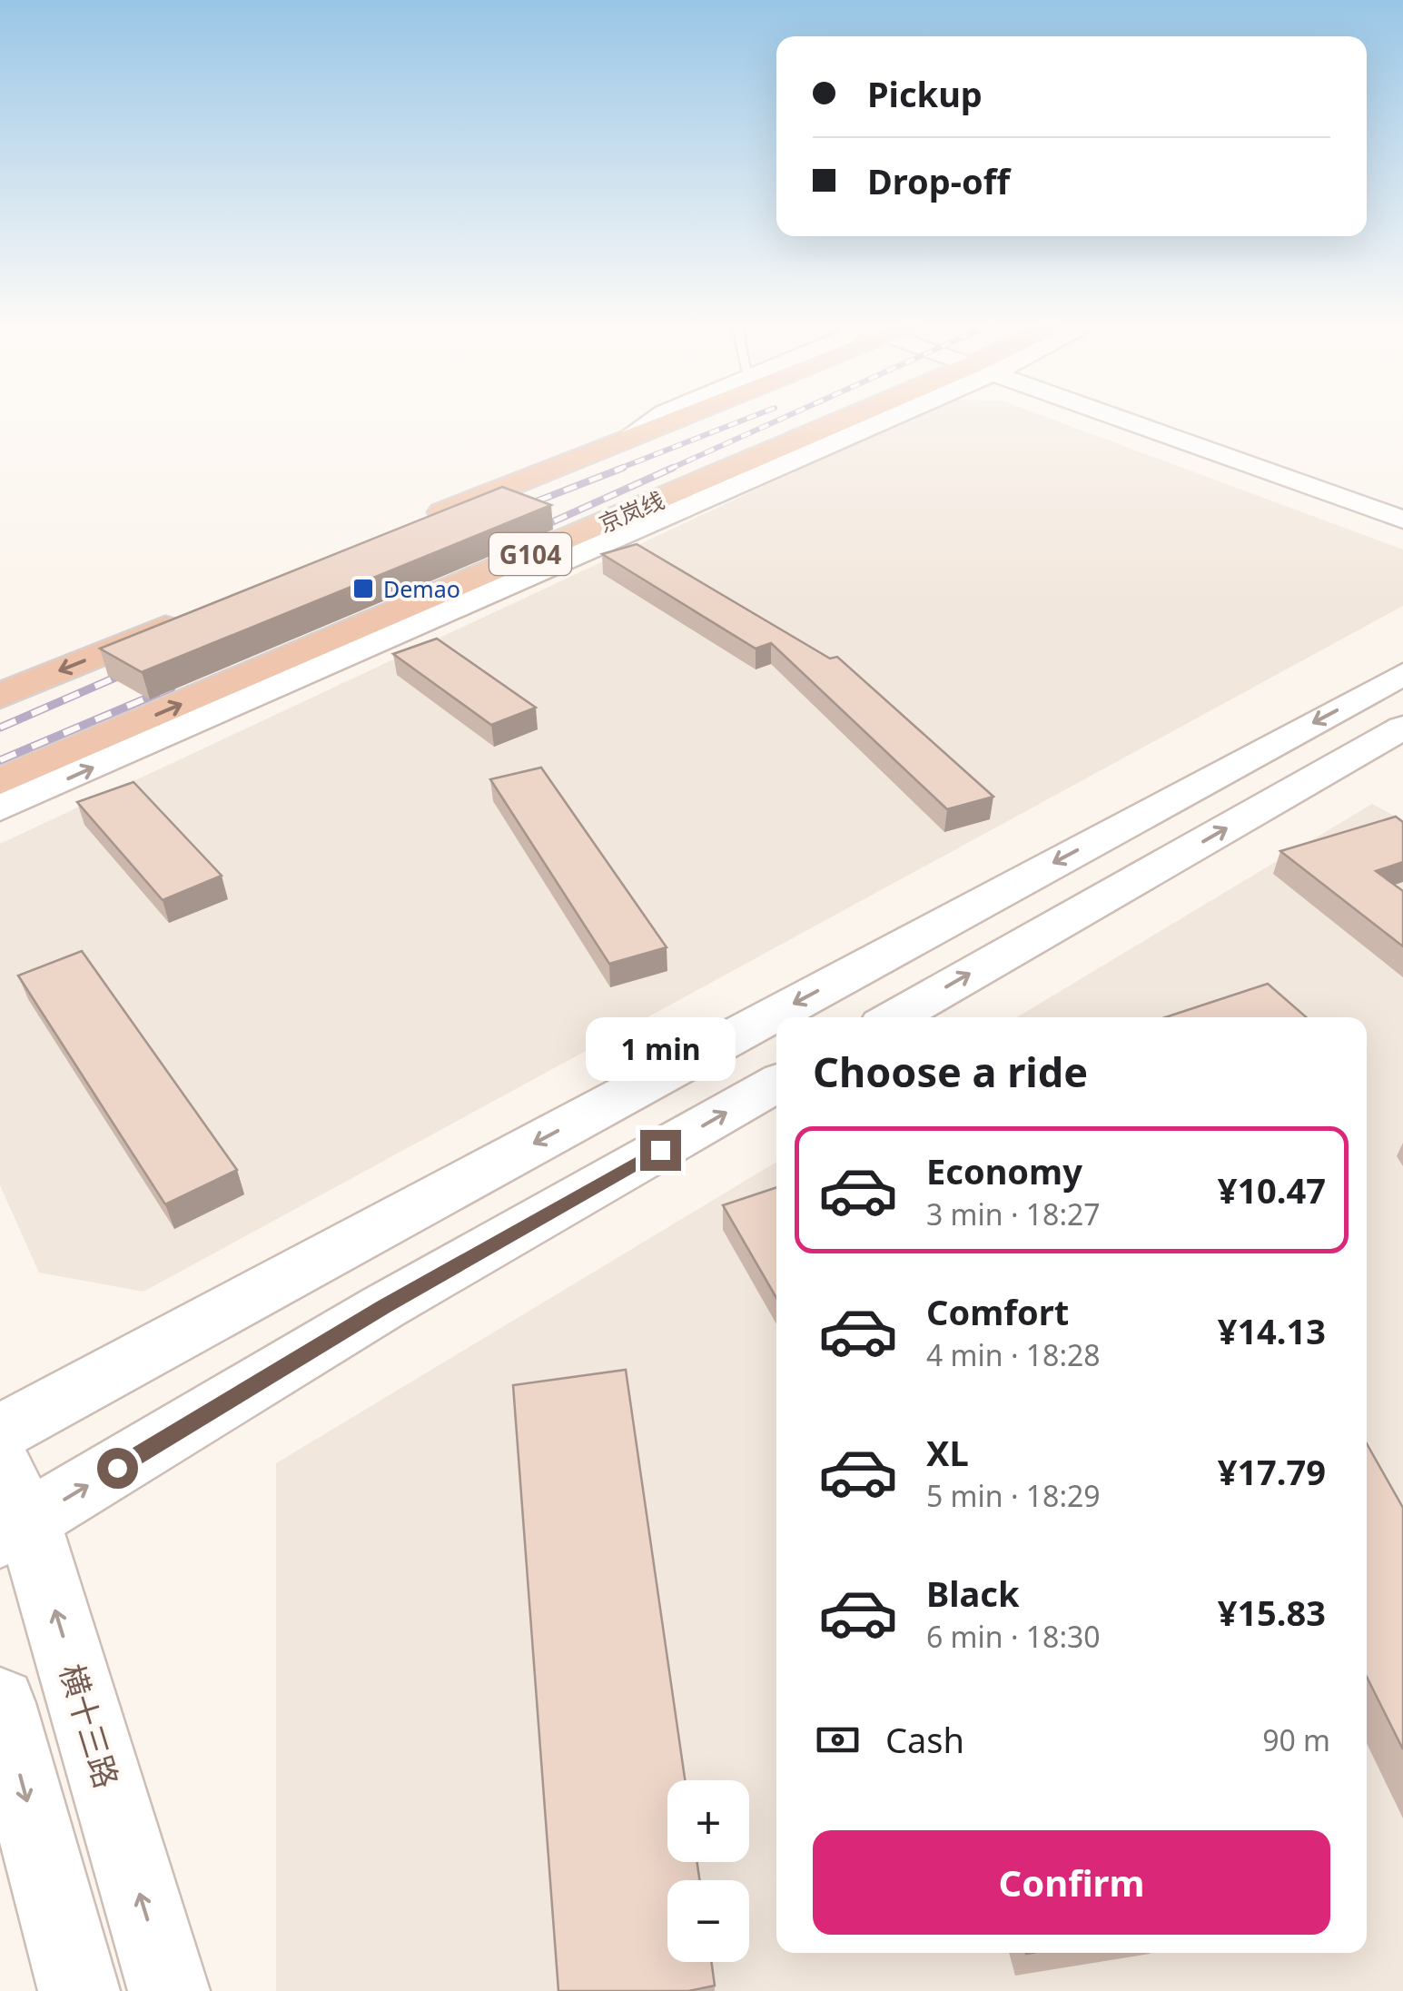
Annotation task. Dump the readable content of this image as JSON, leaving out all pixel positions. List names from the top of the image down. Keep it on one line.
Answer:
{"streets":{"highway":["京岚线","G104"],"street":["横十三路"]},"places":{"transit":["Demao"]},"page":{"banner":["Pickup","Drop-off"],"bubble":"1 min","heading":"Choose a ride","list":[{"name":"Economy","note":"3 min · 18:27","value":"¥10.47"},{"name":"Comfort","note":"4 min · 18:28","value":"¥14.13"},{"name":"XL","note":"5 min · 18:29","value":"¥17.79"},{"name":"Black","note":"6 min · 18:30","value":"¥15.83"}],"pay":["Cash","90 m"],"map_buttons":["+","−"],"buttons":"Confirm"}}
